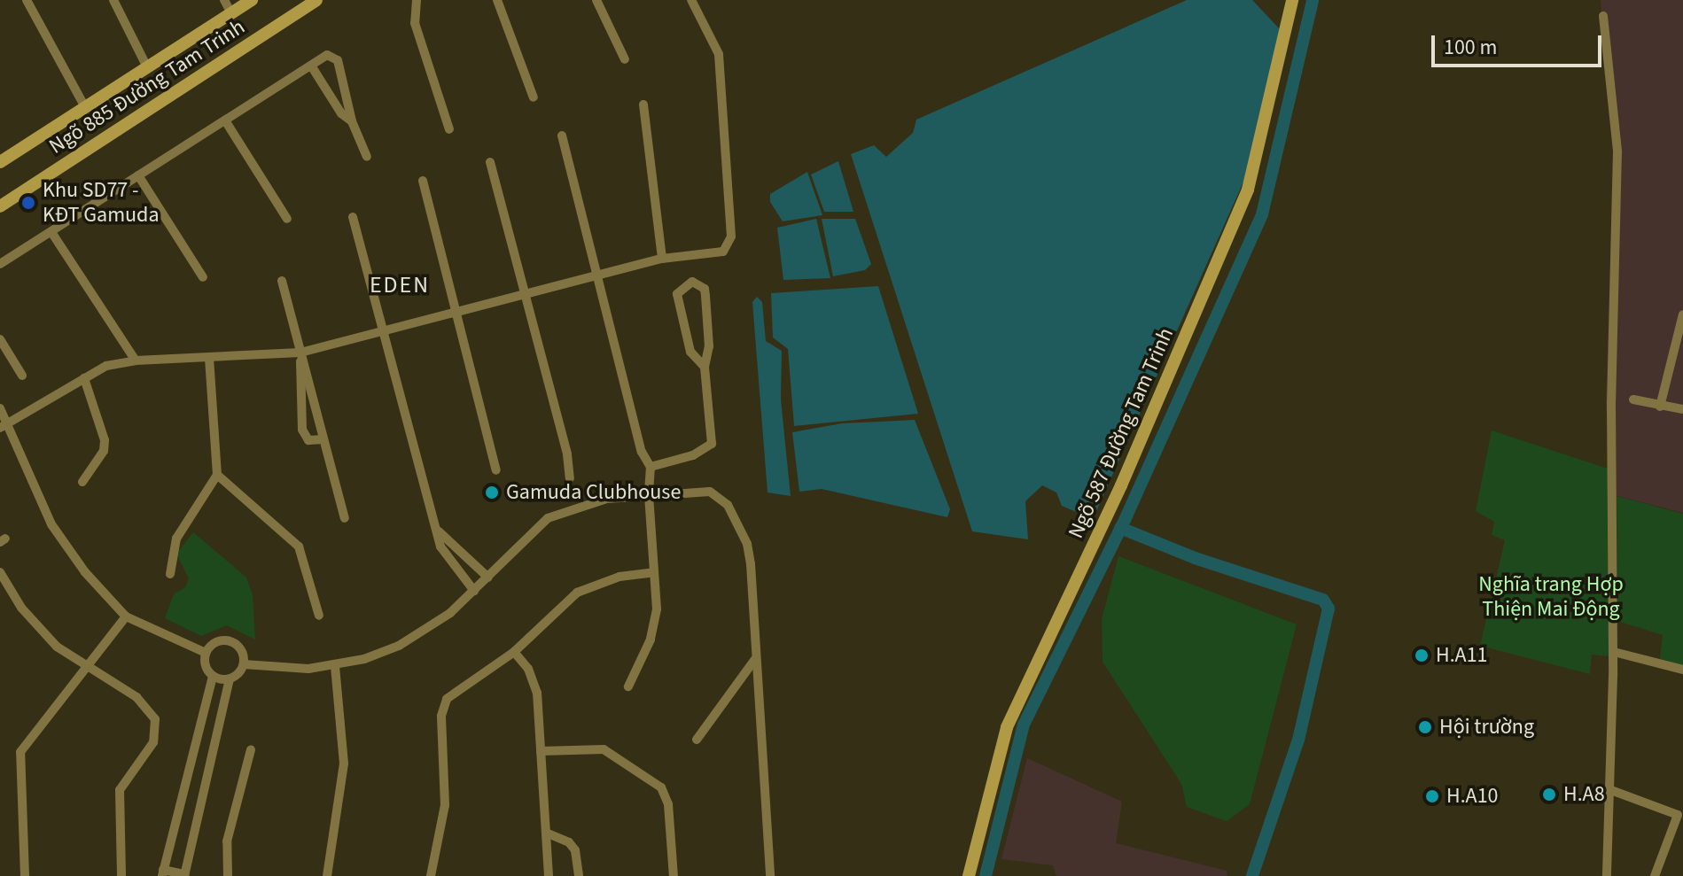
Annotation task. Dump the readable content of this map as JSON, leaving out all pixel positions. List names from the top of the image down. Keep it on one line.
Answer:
{"streets":{"street":["Ngõ 885 Đường Tam Trinh","Ngõ 587 Đường Tam Trinh"]},"districts":["EDEN"],"parks":["Nghĩa trang Hợp Thiện Mai Động"],"places":["Khu SD77 - KĐT Gamuda","Gamuda Clubhouse","H.A11","Hội trường","H.A8","H.A10"],"scale_bar":"100 m"}
